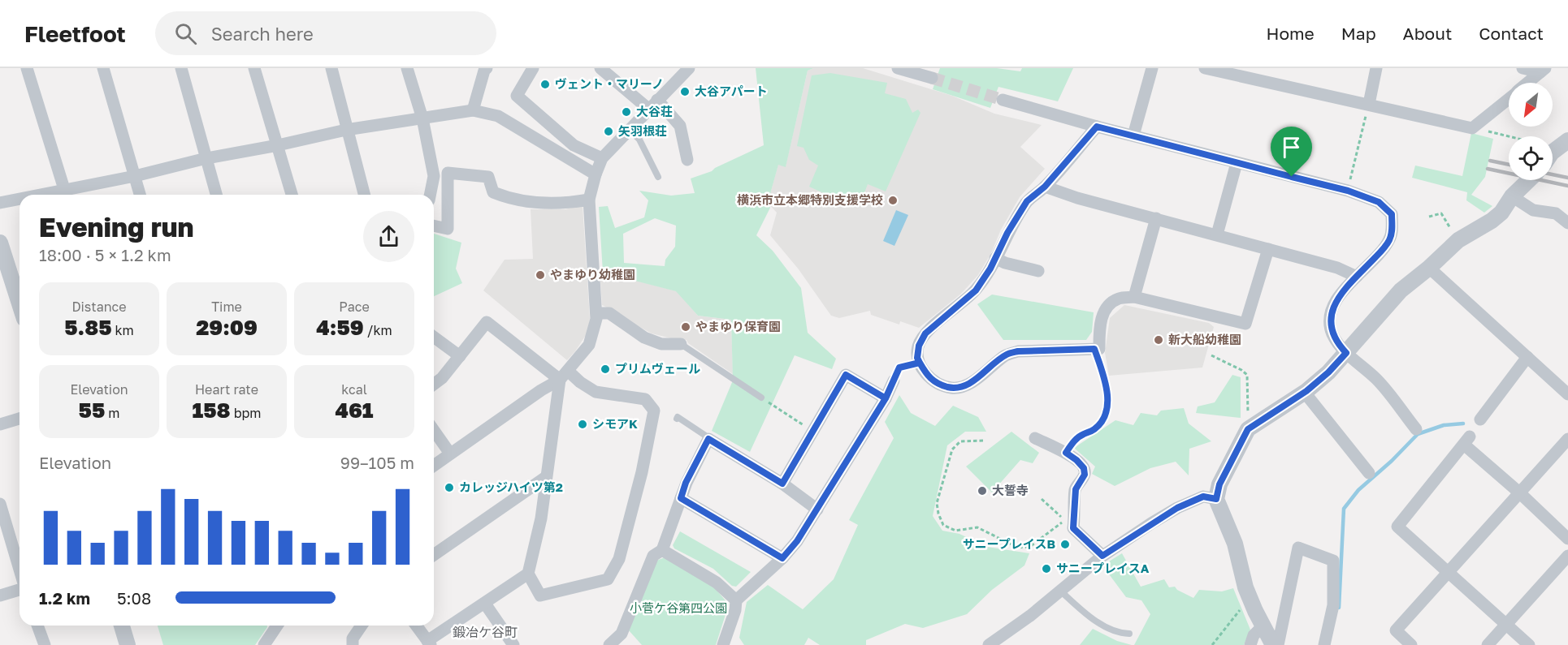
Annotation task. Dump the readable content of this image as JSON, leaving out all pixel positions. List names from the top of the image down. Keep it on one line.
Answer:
{"districts":["鍛冶ケ谷町"],"parks":["小菅ケ谷第四公園"],"places":["ヴェント・マリーノ","大谷アパート","大谷荘","矢羽根荘","横浜市立本郷特別支援学校","やまゆり幼稚園","やまゆり保育園","新大船幼稚園","プリムヴェール","シモアK","カレッジハイツ第2","大誓寺","サニープレイスB","サニープレイスA"],"north":"bottom left","page":{"header":"Fleetfoot","search":"Search here","nav":["Home","Map","About","Contact"],"heading":["Evening run","18:00 · 5 × 1.2 km"],"stats":[["Distance","5.85 km"],["Time","29:09"],["Pace","4:59 /km"],["Elevation","55 m"],["Heart rate","158 bpm"],["kcal","461"]],"chart":["Elevation","99–105 m"],"list":[{"name":"1.2 km","note":"5:08"}]}}
